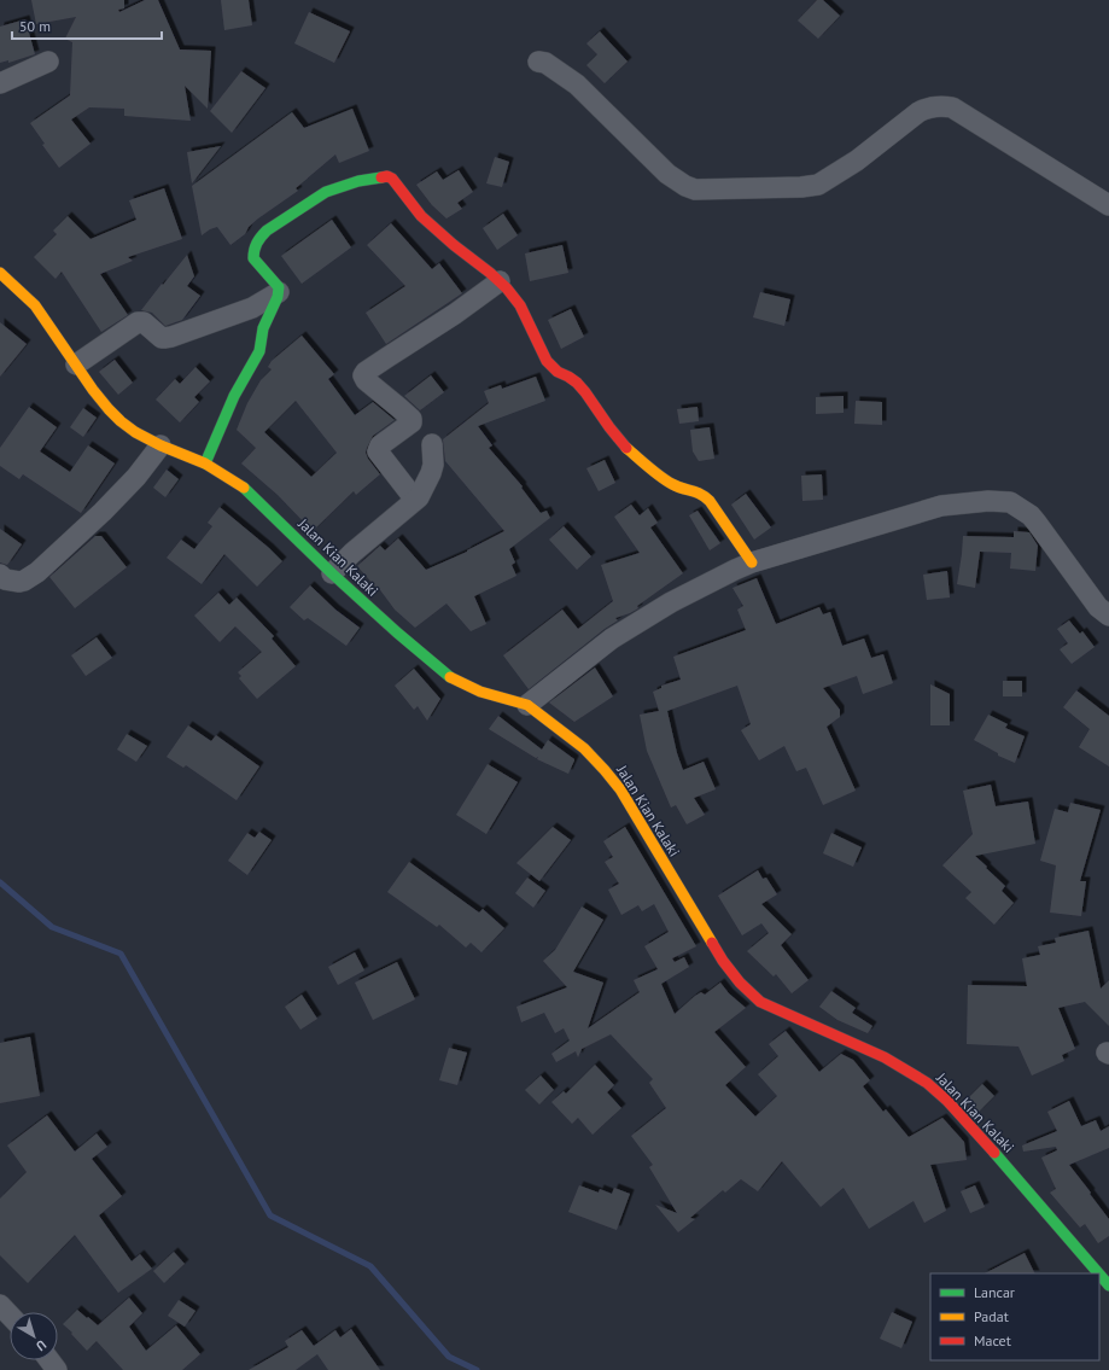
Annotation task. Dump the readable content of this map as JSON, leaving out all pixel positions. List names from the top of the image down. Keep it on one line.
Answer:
{"streets":{"street":["Jalan Kian Kalaki"]},"legend":["Lancar","Padat","Macet"],"scale_bar":"50 m","north":"bottom right"}
